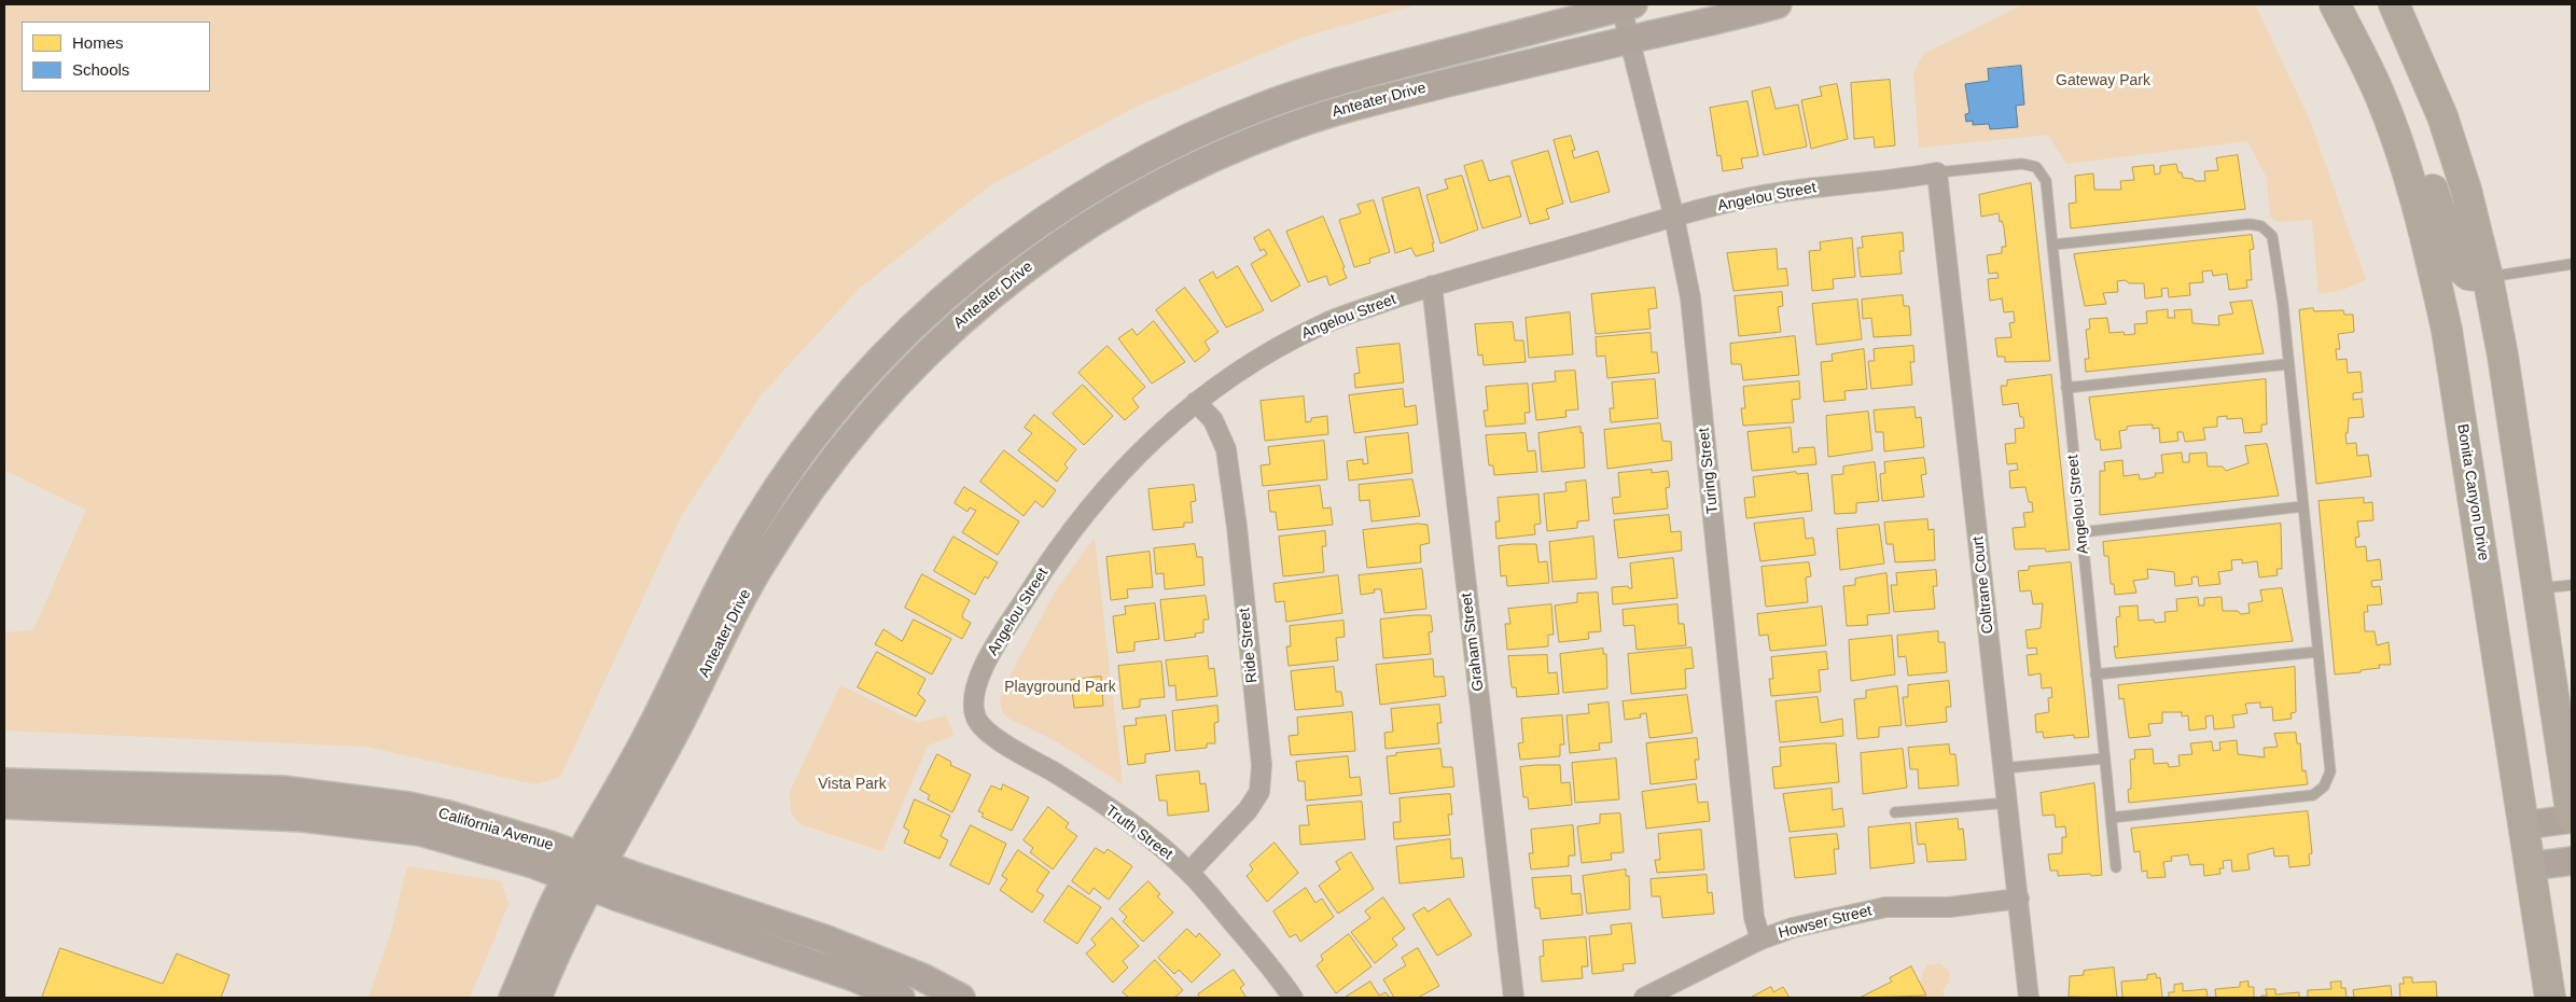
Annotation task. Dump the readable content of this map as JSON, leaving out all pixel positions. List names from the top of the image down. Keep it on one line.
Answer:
{"streets":{"main road":["Anteater Drive","Bonita Canyon Drive","California Avenue"],"street":["Angelou Street","Turing Street","Coltrane Court","Graham Street","Ride Street","Truth Street","Howser Street"]},"crossings":[["Anteater Drive","Turing Street"],["Anteater Drive","California Avenue"],["Angelou Street","Turing Street"],["Angelou Street","Coltrane Court"],["Angelou Street","Graham Street"],["Angelou Street","Ride Street"],["Angelou Street","Truth Street"],["Turing Street","Howser Street"],["Coltrane Court","Howser Street"],["Ride Street","Truth Street"]],"parks":["Gateway Park","Playground Park","Vista Park"],"legend":["Homes","Schools"]}
